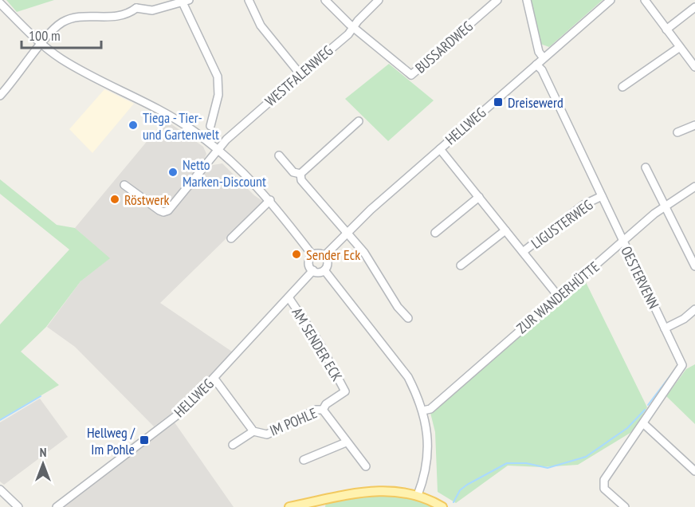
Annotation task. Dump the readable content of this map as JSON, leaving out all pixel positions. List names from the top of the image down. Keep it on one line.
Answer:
{"streets":{"street":["BUSSARDWEG","WESTFALENWEG","HELLWEG","LIGUSTERWEG","OESTERVENN","ZUR WANDERHÜTTE","AM SENDER ECK","IM POHLE"]},"crossings":[["BUSSARDWEG","WESTFALENWEG"],["HELLWEG","OESTERVENN"],["HELLWEG","AM SENDER ECK"],["HELLWEG","IM POHLE"],["LIGUSTERWEG","OESTERVENN"],["OESTERVENN","ZUR WANDERHÜTTE"],["AM SENDER ECK","IM POHLE"]],"places":{"transit":["Dreisewerd","Hellweg / Im Pohle"],"other":["Tiega - Tier- und Gartenwelt","Netto Marken-Discount","Röstwerk","Sender Eck"]},"scale_bar":"100 m","north":"top"}
